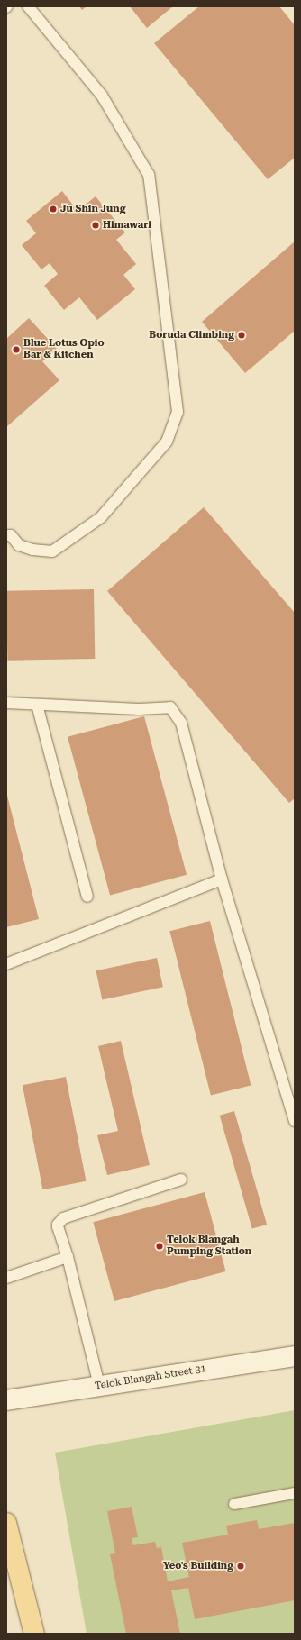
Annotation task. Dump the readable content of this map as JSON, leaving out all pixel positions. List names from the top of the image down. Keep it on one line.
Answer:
{"streets":{"street":["Telok Blangah Street 31"]},"places":["Ju Shin Jung","Himawari","Boruda Climbing","Blue Lotus Opio Bar & Kitchen","Telok Blangah Pumping Station","Yeo's Building"]}
